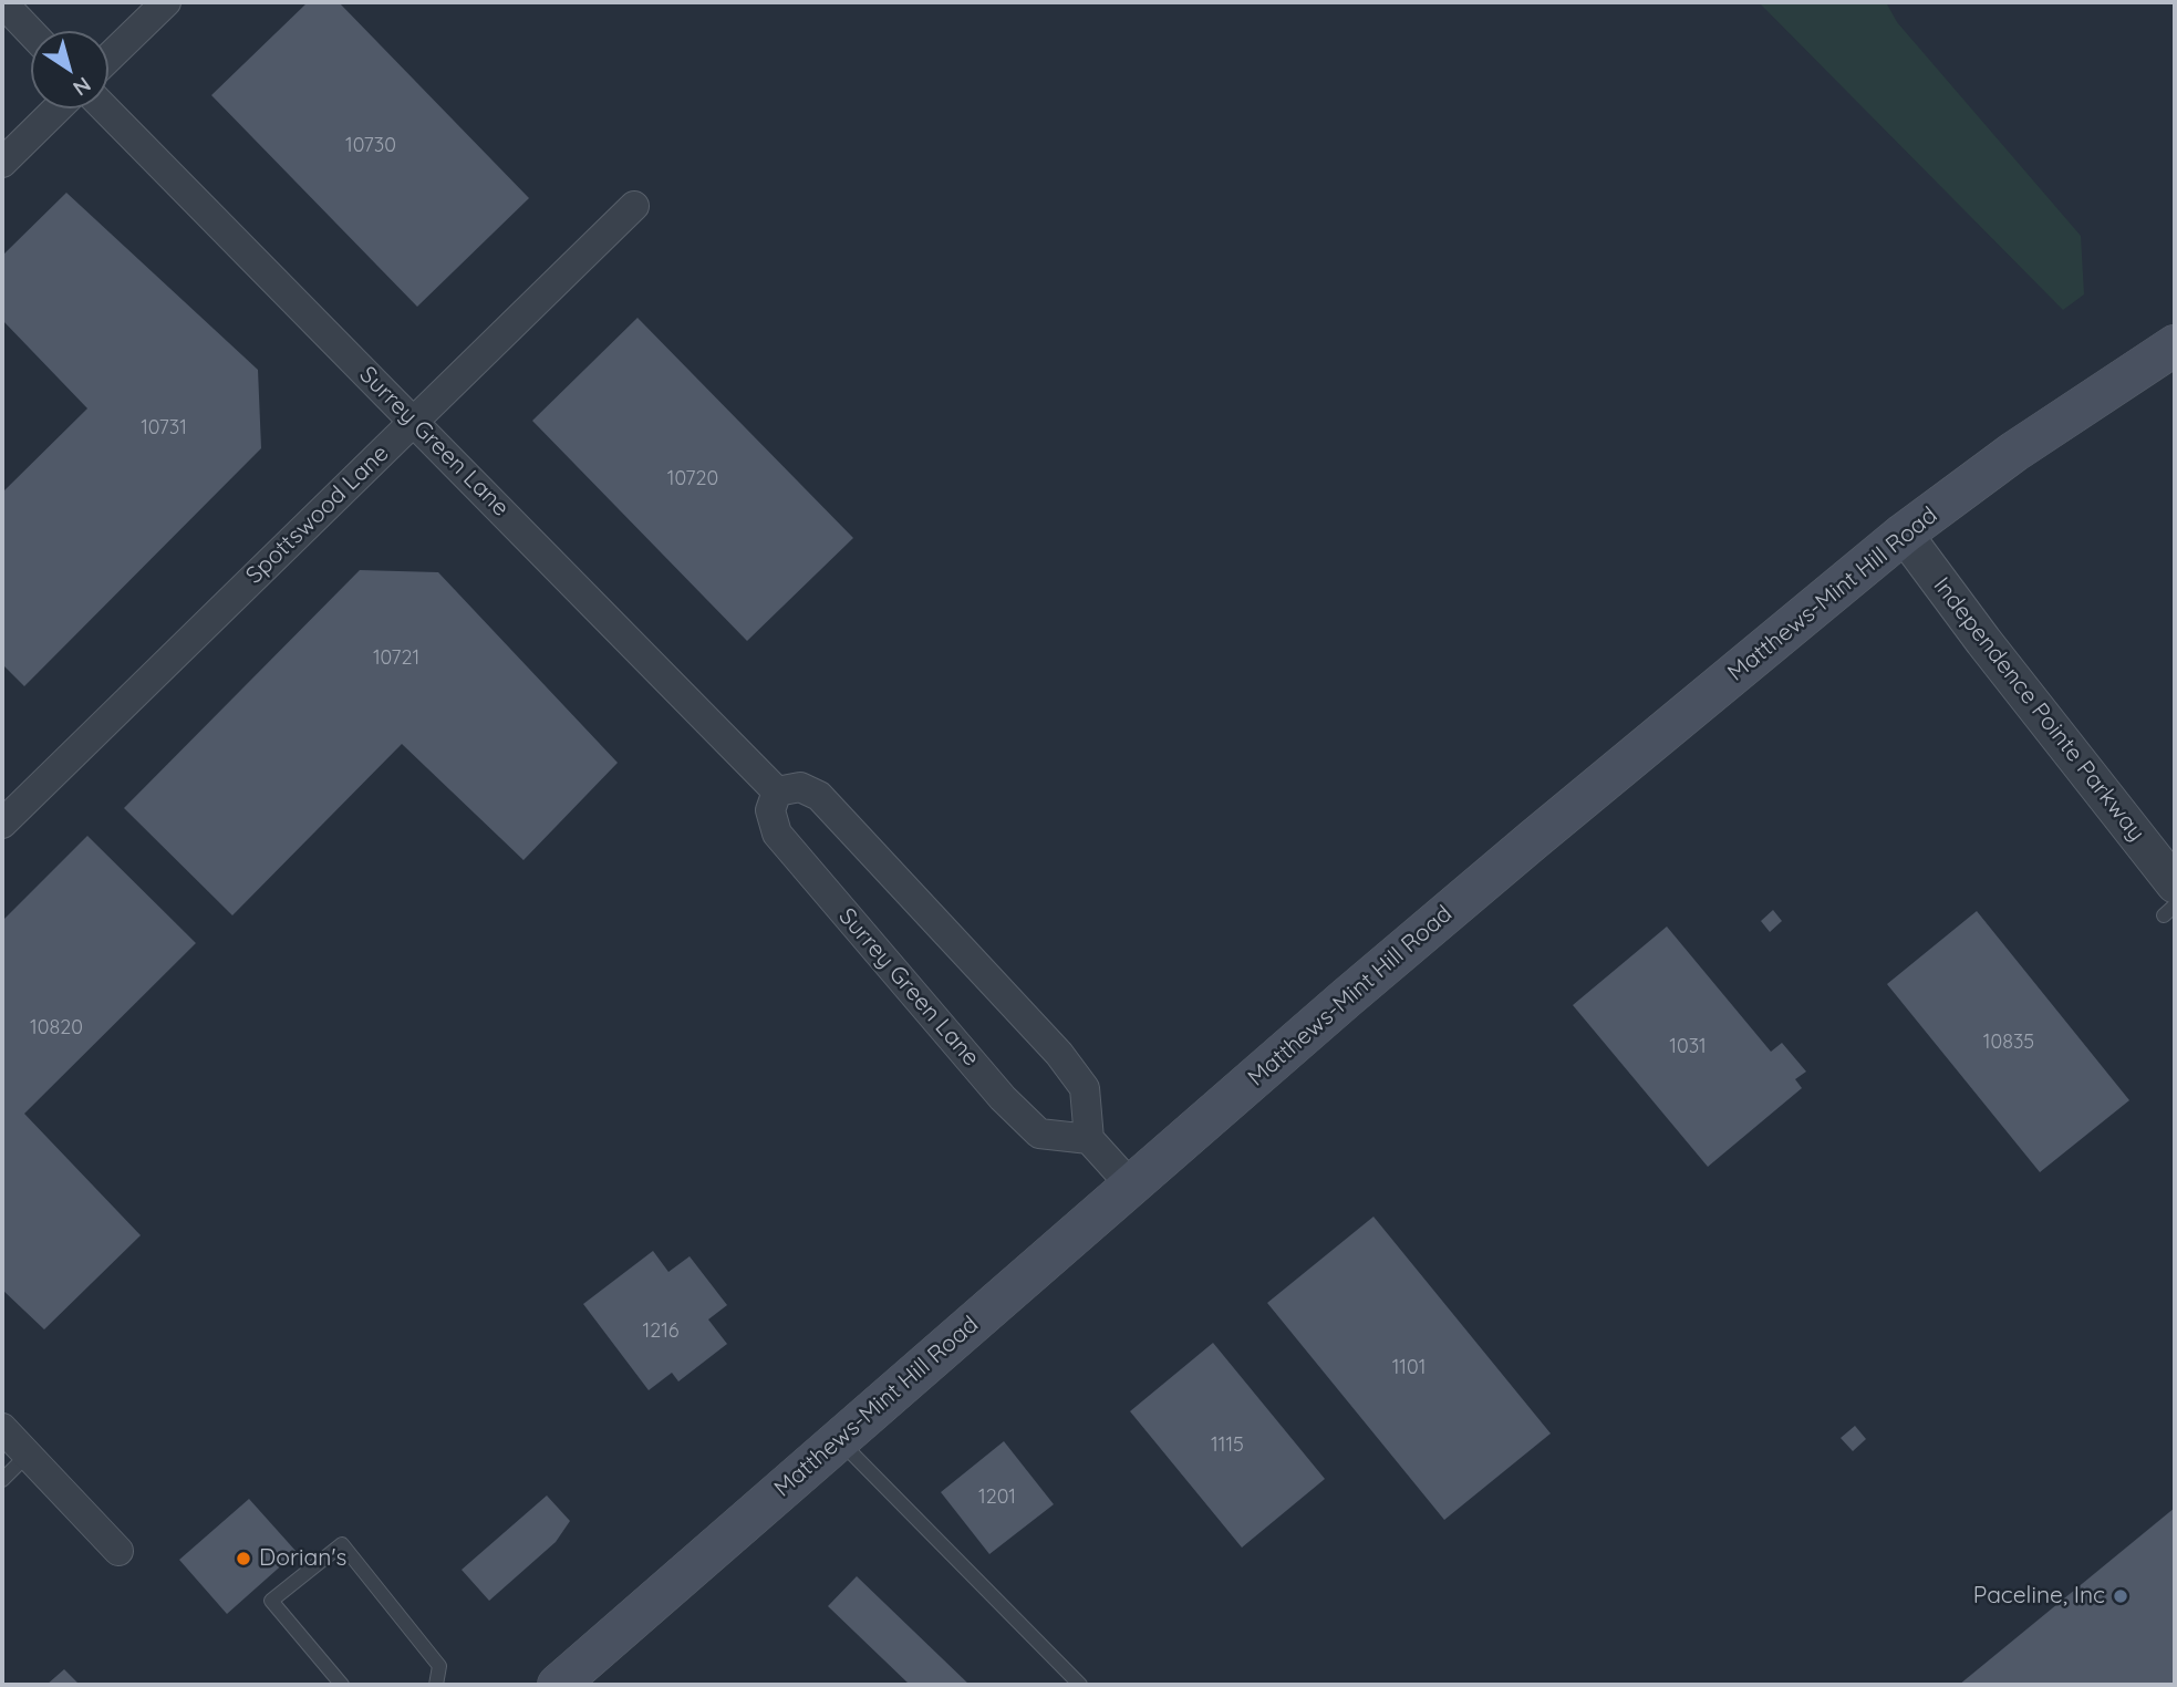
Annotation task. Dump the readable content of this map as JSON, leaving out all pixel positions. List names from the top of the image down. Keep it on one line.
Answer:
{"streets":{"main road":["Matthews-Mint Hill Road"],"street":["Surrey Green Lane","Spottswood Lane","Independence Pointe Parkway"]},"crossings":[["Surrey Green Lane","Spottswood Lane"],["Matthews-Mint Hill Road","Independence Pointe Parkway"]],"places":["Dorian's","Paceline, Inc"],"house_numbers":["10730","10731","10720","10721","10820","10835","1031","1216","1101","1115","1201"],"north":"bottom right"}
